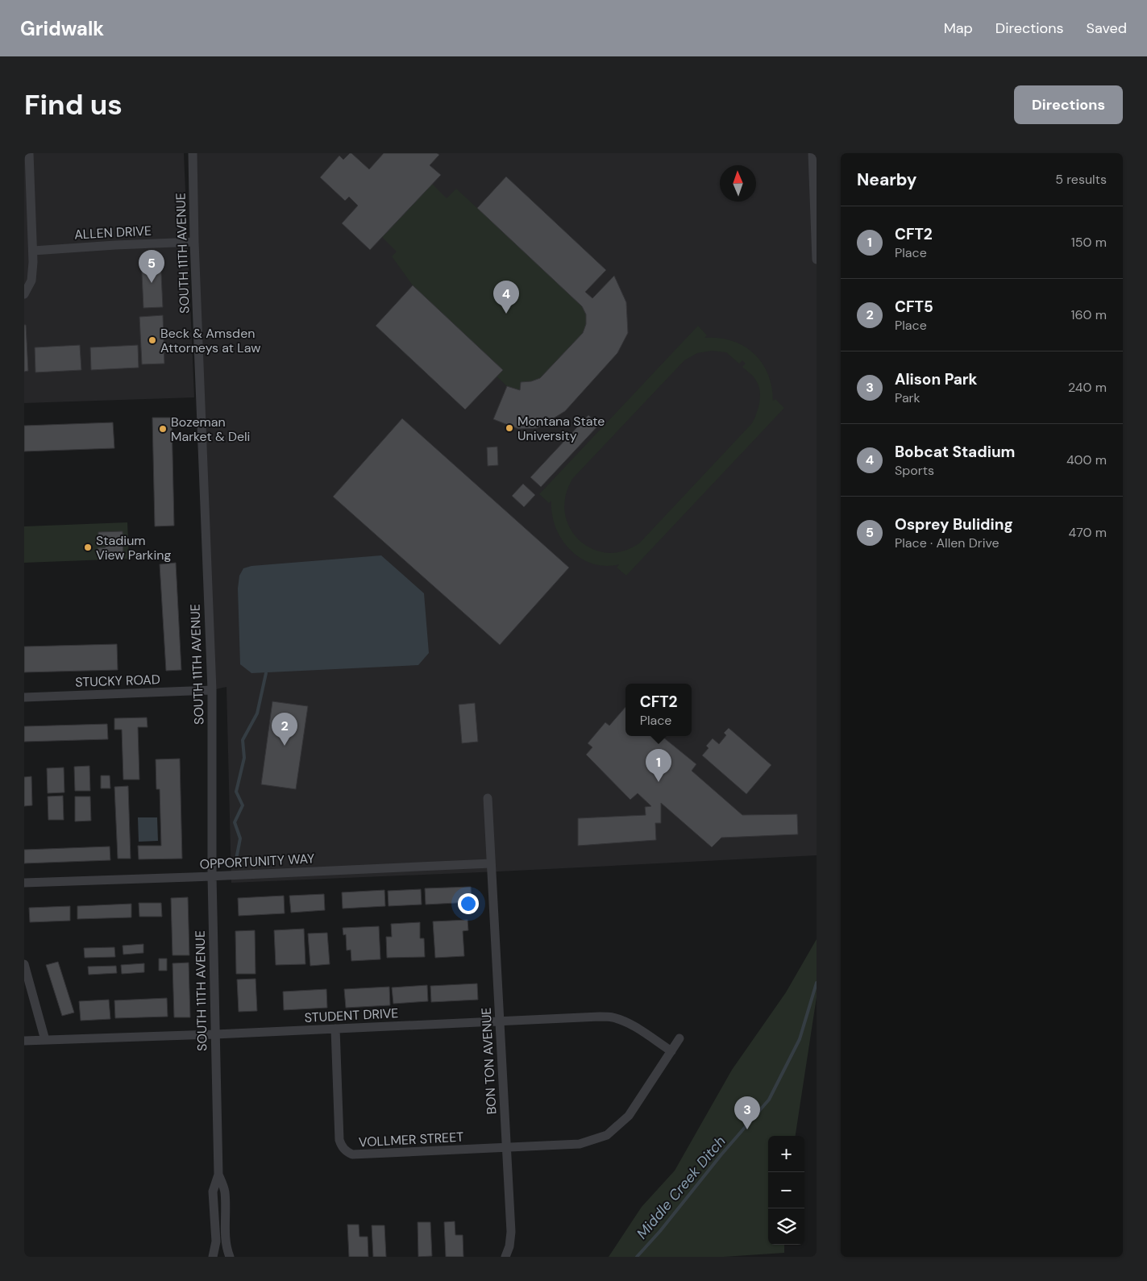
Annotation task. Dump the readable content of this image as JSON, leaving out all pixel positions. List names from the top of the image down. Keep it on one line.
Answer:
{"streets":{"street":["ALLEN DRIVE","SOUTH 11TH AVENUE","STUCKY ROAD","OPPORTUNITY WAY","STUDENT DRIVE","BON TON AVENUE","VOLLMER STREET"]},"crossings":[["ALLEN DRIVE","SOUTH 11TH AVENUE"],["SOUTH 11TH AVENUE","STUCKY ROAD"],["SOUTH 11TH AVENUE","OPPORTUNITY WAY"],["SOUTH 11TH AVENUE","STUDENT DRIVE"],["OPPORTUNITY WAY","BON TON AVENUE"],["STUDENT DRIVE","BON TON AVENUE"],["STUDENT DRIVE","VOLLMER STREET"],["BON TON AVENUE","VOLLMER STREET"]],"water":["Middle Creek Ditch"],"places":["Beck & Amsden Attorneys at Law","Montana State University","Bozeman Market & Deli","Stadium View Parking"],"north":"top","page":{"header":"Gridwalk","nav":["Map","Directions","Saved"],"buttons":"Directions","title":"Find us","heading":["Nearby","5 results"],"list":[{"mark":"1","name":"CFT2","note":"Place","value":"150 m"},{"mark":"2","name":"CFT5","note":"Place","value":"160 m"},{"mark":"3","name":"Alison Park","note":"Park","value":"240 m"},{"mark":"4","name":"Bobcat Stadium","note":"Sports","value":"400 m"},{"mark":"5","name":"Osprey Buliding","note":"Place · Allen Drive","value":"470 m"}],"pins":["5","4","2","1","3"],"popup":["CFT2","Place"],"map_buttons":["+","−"]}}
